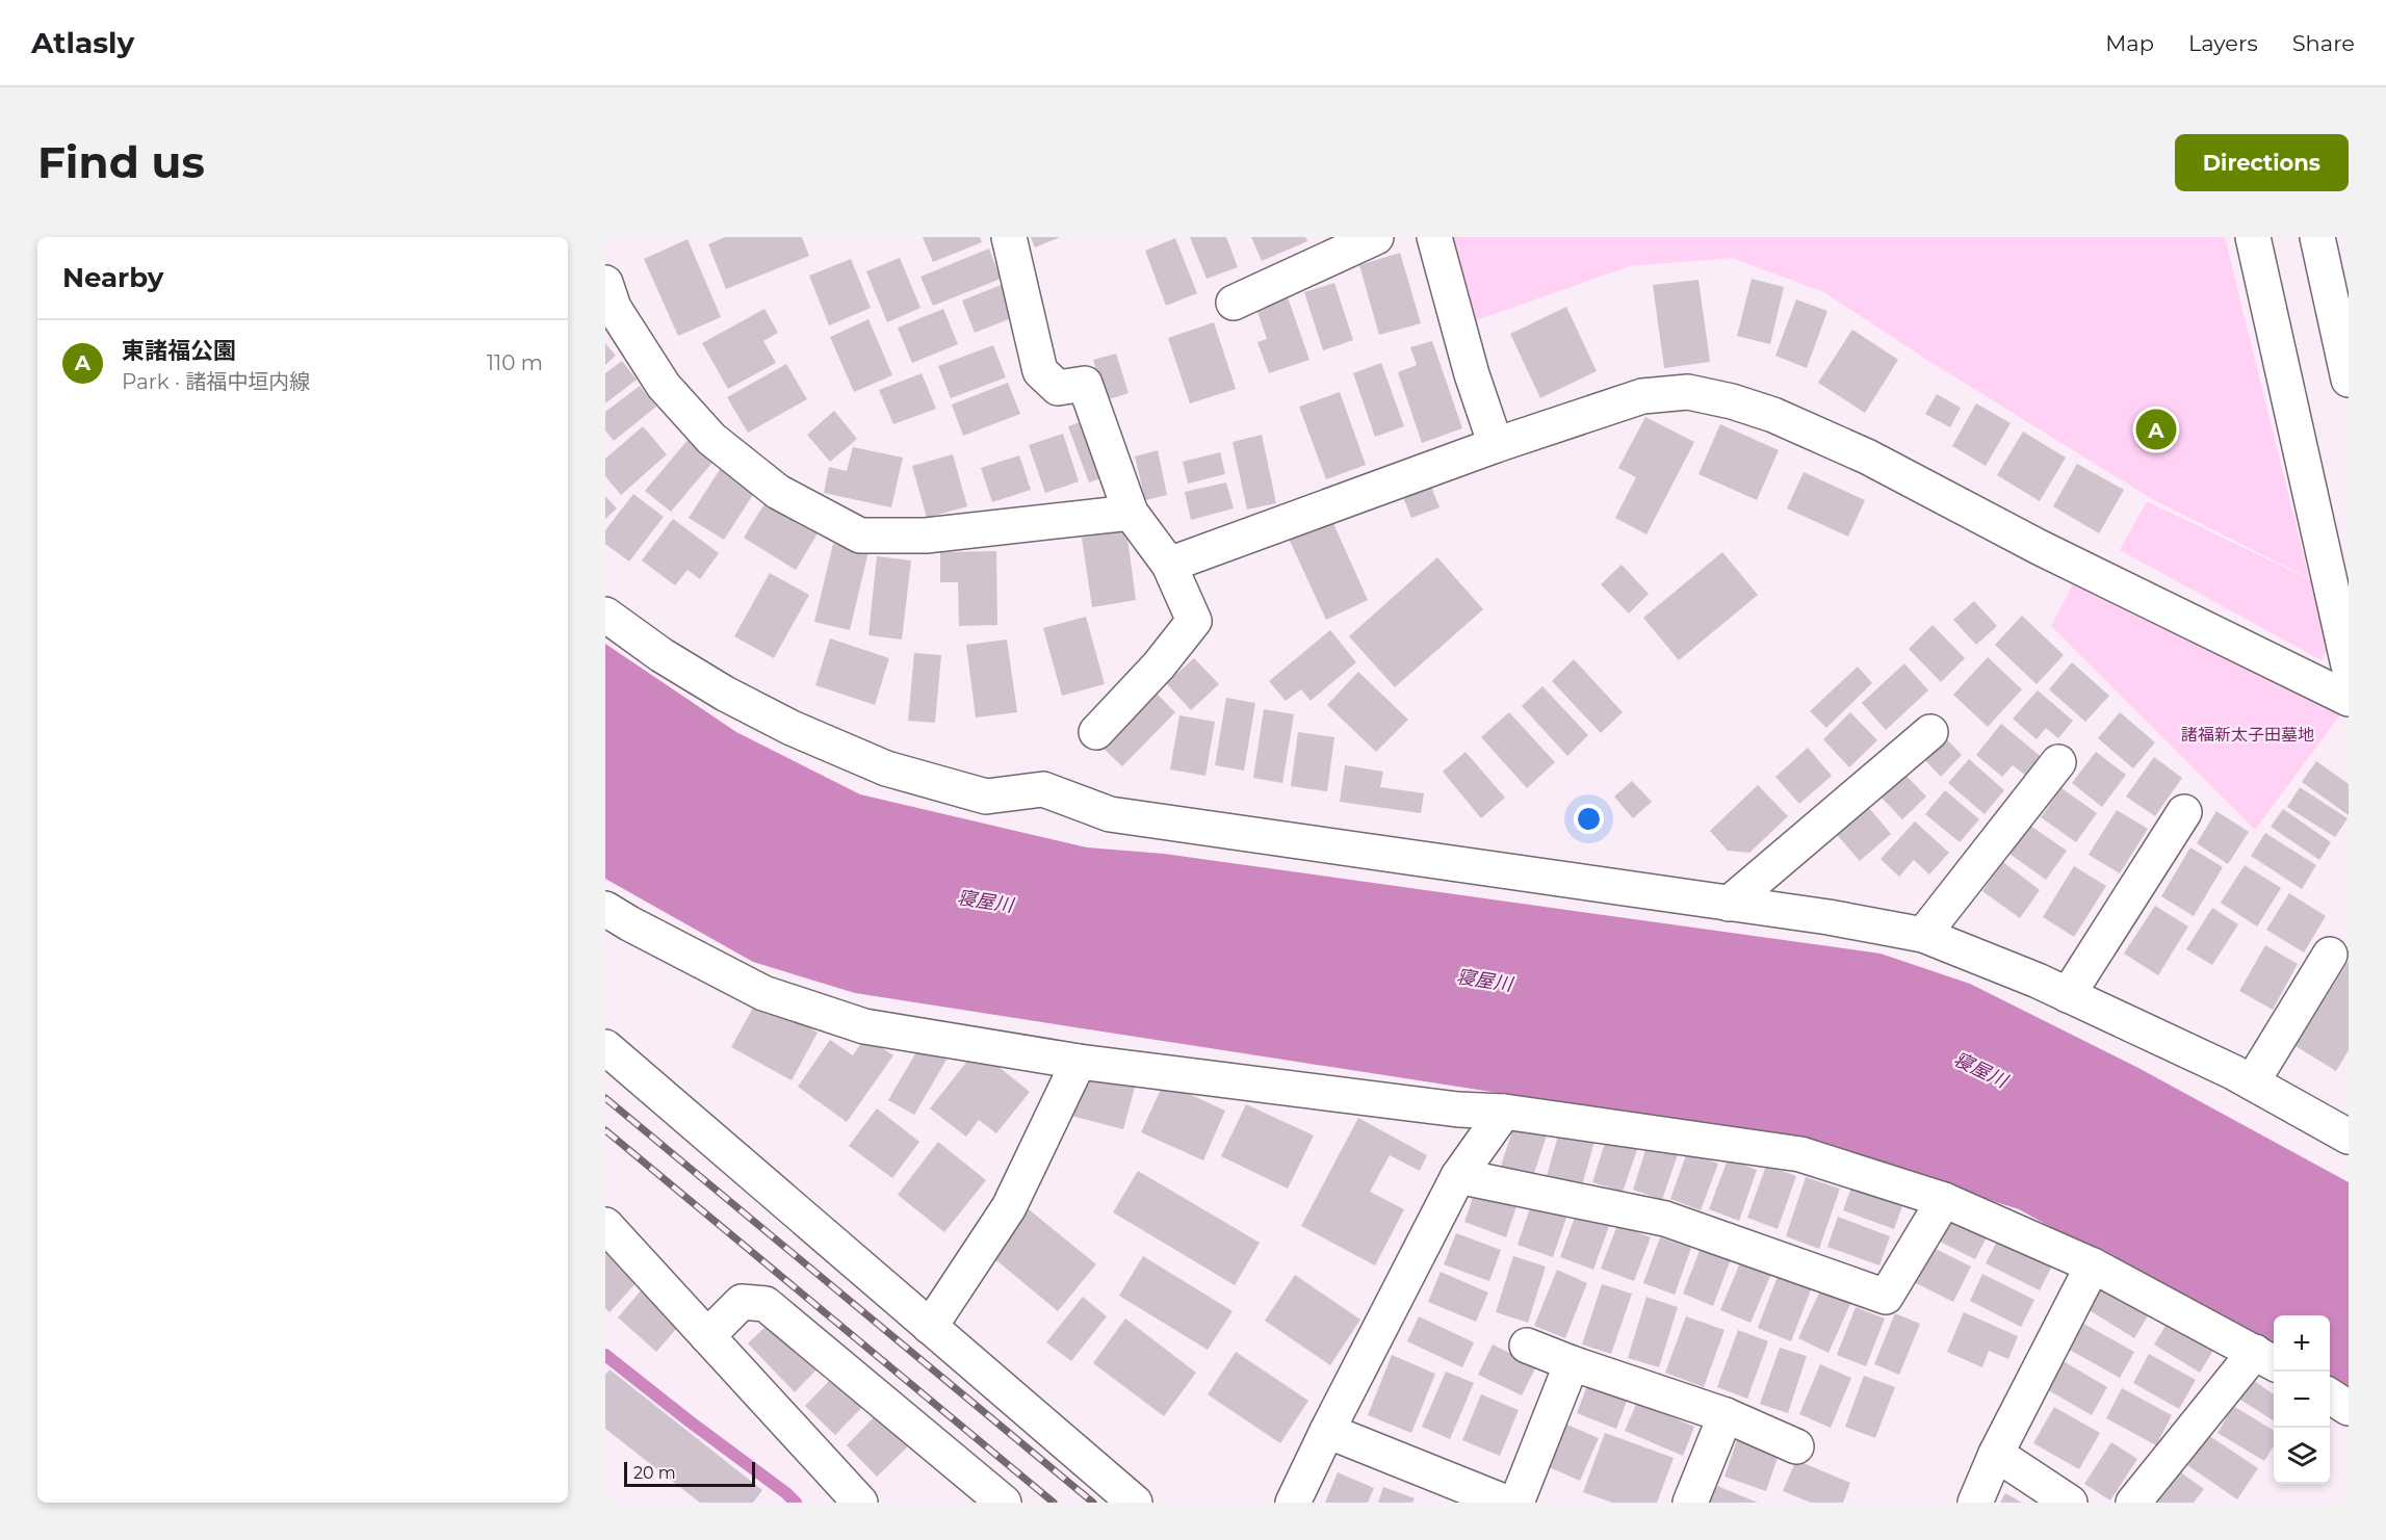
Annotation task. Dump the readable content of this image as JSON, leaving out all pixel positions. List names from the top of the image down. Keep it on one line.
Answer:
{"water":["寝屋川"],"parks":["諸福新太子田墓地"],"scale_bar":"20 m","page":{"header":"Atlasly","nav":["Map","Layers","Share"],"buttons":"Directions","title":"Find us","heading":"Nearby","list":[{"mark":"A","name":"東諸福公園","note":"Park · 諸福中垣内線","value":"110 m"}],"pins":"A","map_buttons":["+","−"],"scale":"20 m"}}
